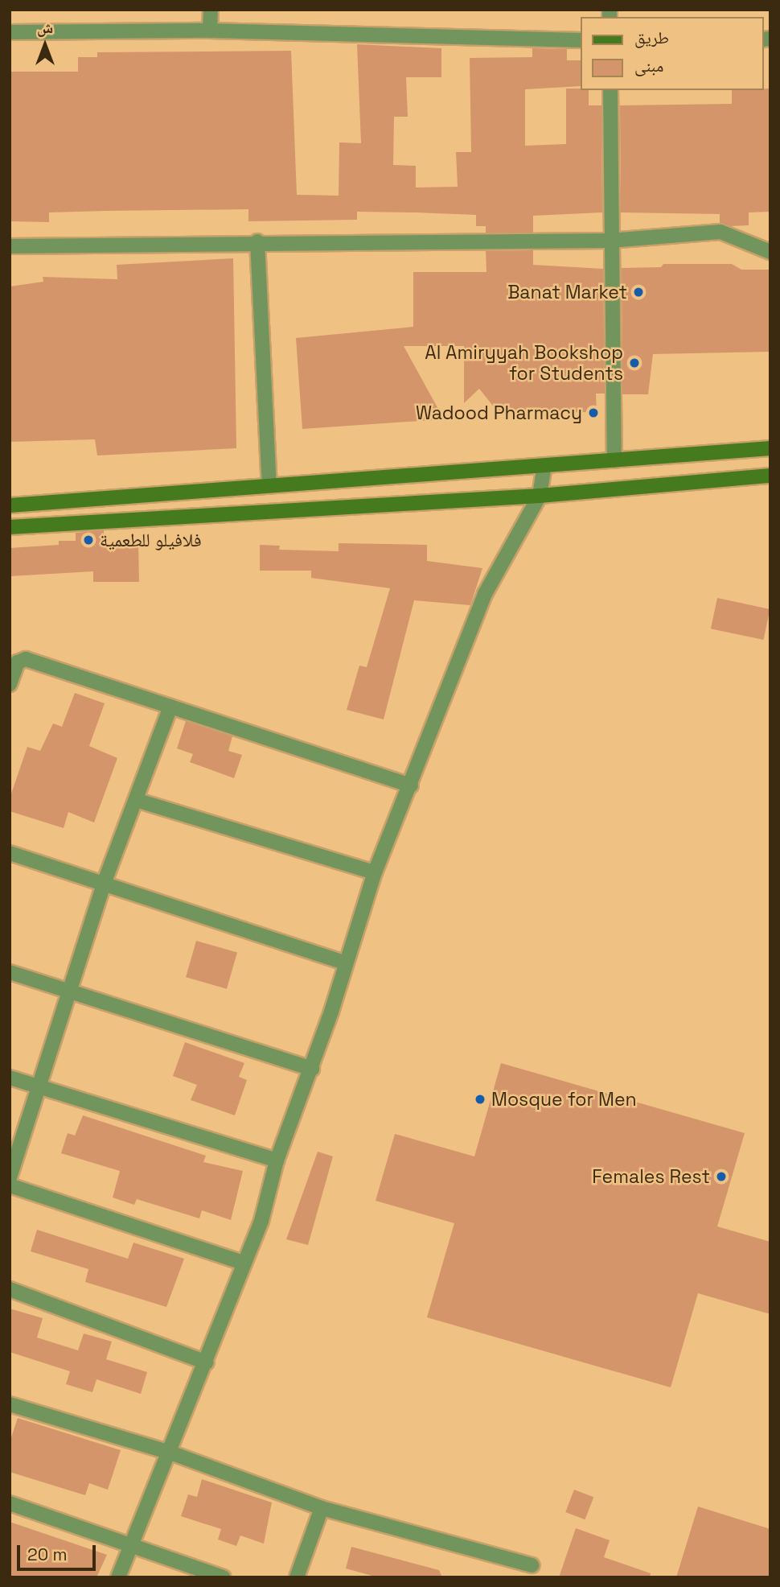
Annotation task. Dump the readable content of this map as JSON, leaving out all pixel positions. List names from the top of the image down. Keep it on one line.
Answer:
{"places":["Banat Market","Al Amiryyah Bookshop for Students","Wadood Pharmacy","فلافيلو للطعمية","Mosque for Men","Females Rest"],"legend":["طريق","مبنى"],"scale_bar":"20 m","north":"top"}
